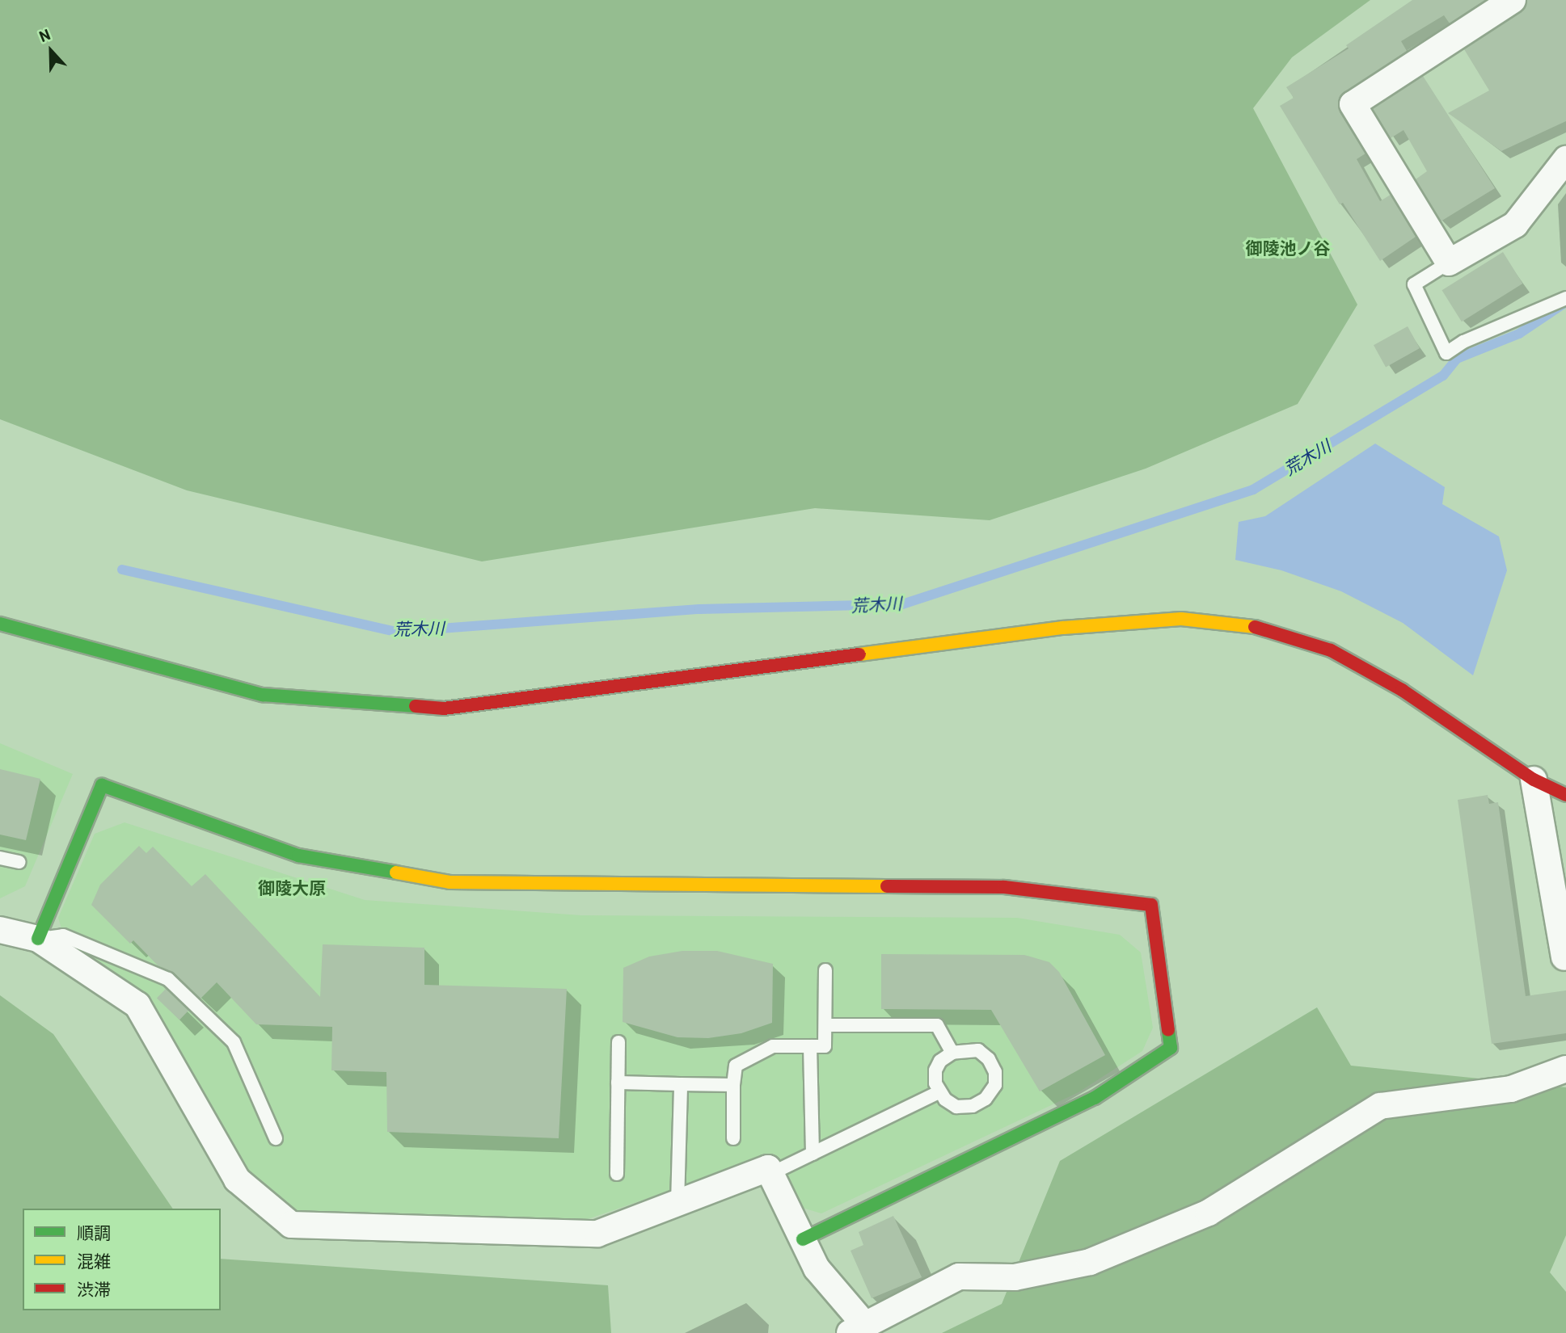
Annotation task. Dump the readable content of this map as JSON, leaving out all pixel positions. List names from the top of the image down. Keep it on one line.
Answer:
{"districts":["御陵池ノ谷","御陵大原"],"water":["荒木川"],"legend":["順調","混雑","渋滞"],"north":"top"}
